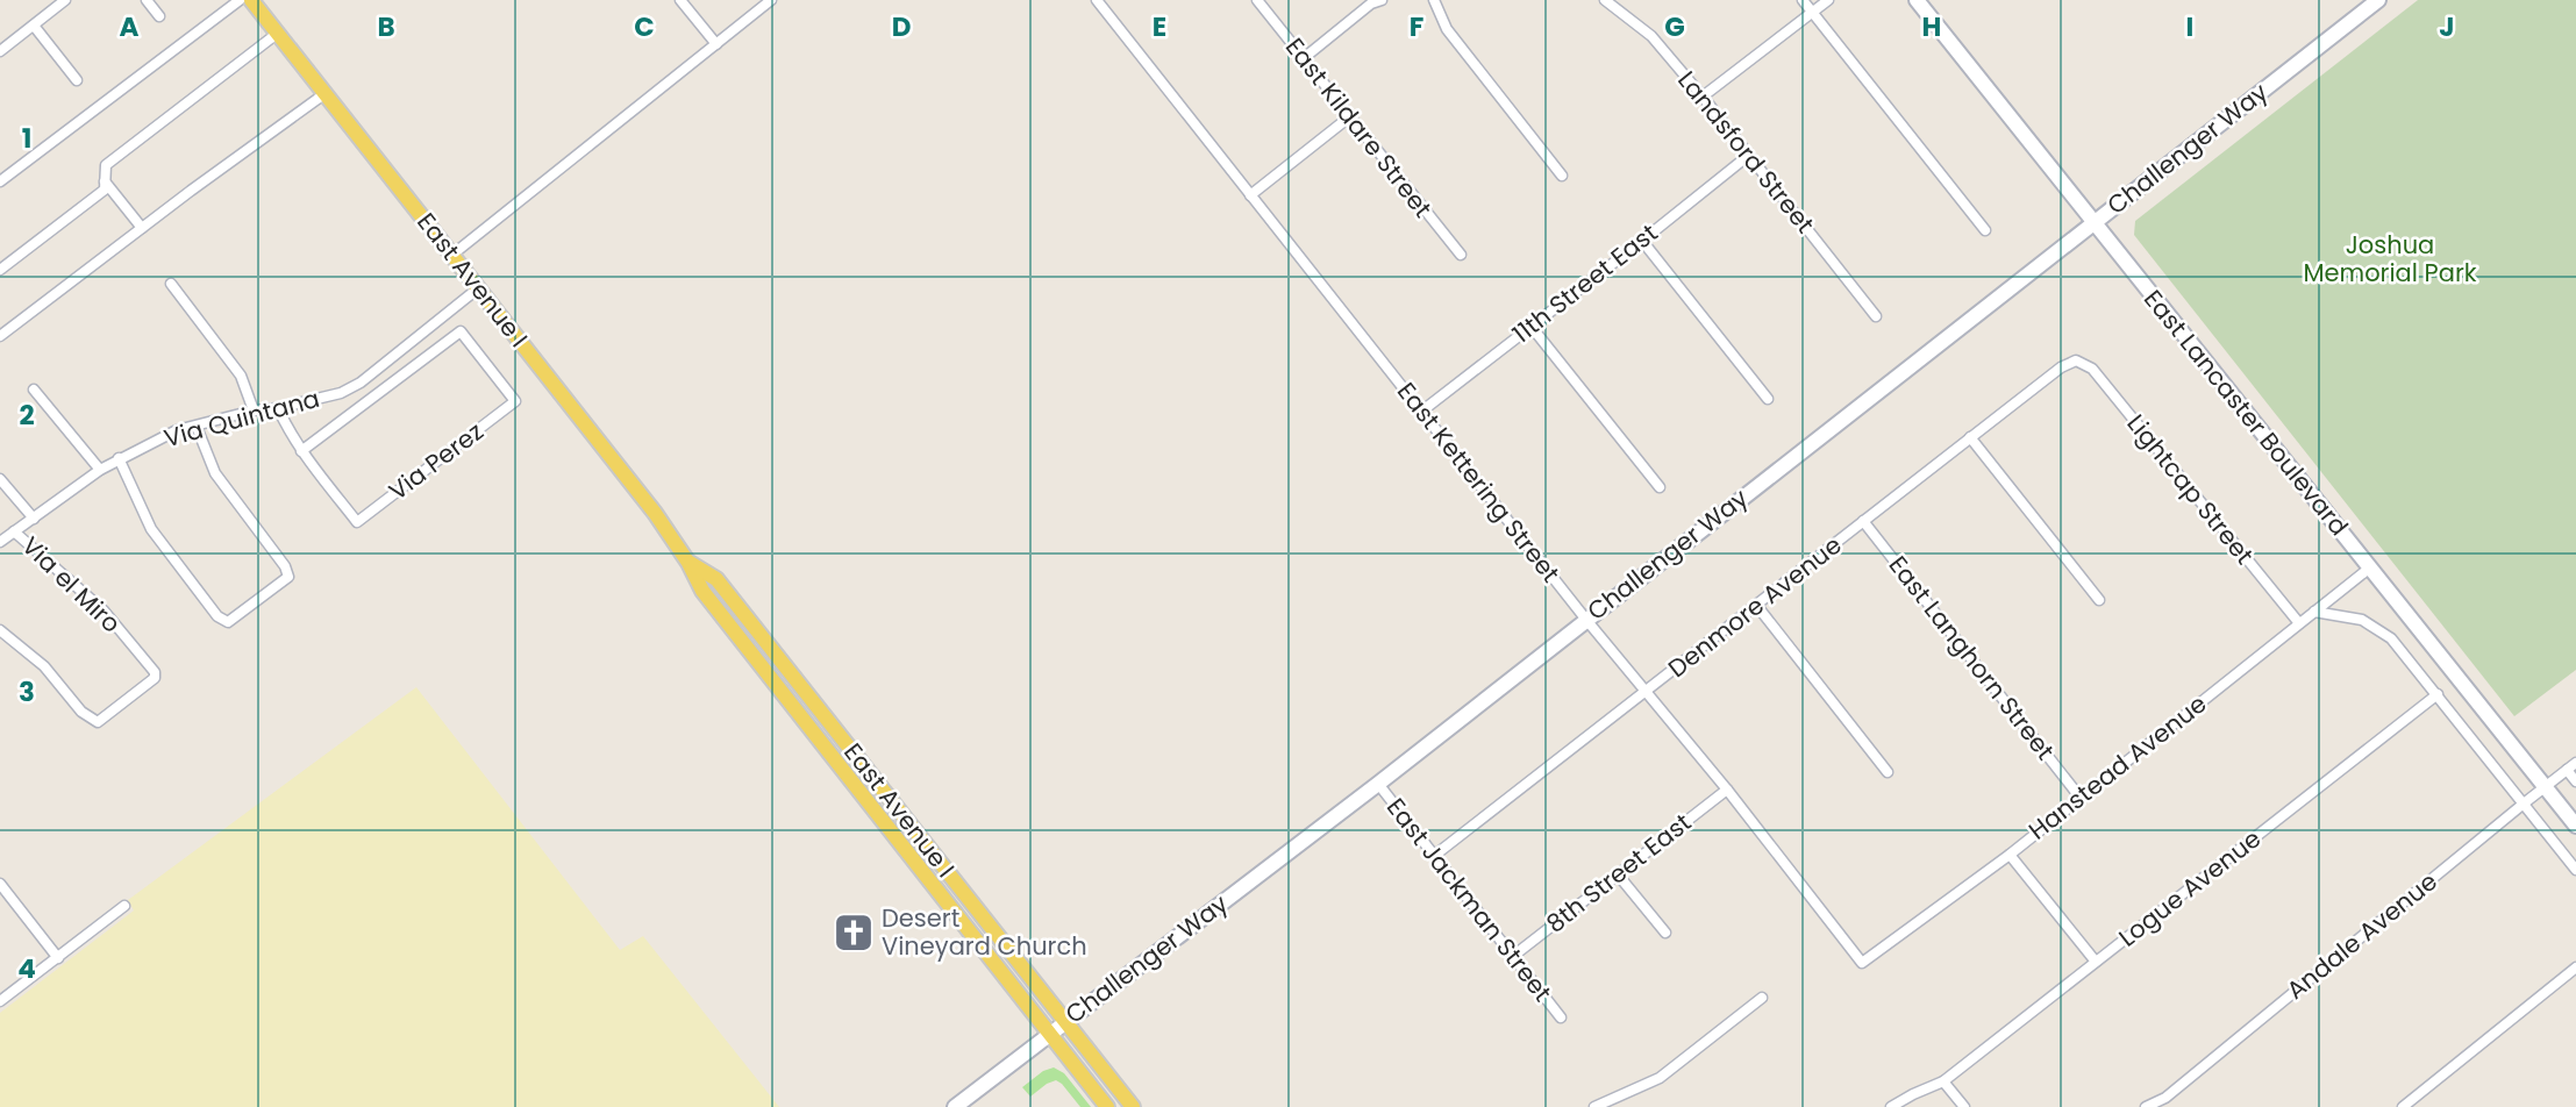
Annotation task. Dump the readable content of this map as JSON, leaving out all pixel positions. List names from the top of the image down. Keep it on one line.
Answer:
{"streets":{"main road":["Challenger Way","East Avenue I","East Lancaster Boulevard"],"street":["East Kildare Street","Landsford Street","11th Street East","Via Quintana","Via Perez","East Kettering Street","Lightcap Street","Via el Miro","Denmore Avenue","East Langhorn Street","Hanstead Avenue","8th Street East","Logue Avenue","East Jackman Street","Andale Avenue"]},"crossings":[["Challenger Way","East Avenue I"],["Challenger Way","East Lancaster Boulevard"],["Challenger Way","East Kettering Street"],["Challenger Way","East Jackman Street"],["Landsford Street","11th Street East"],["East Avenue I","Via Quintana"],["11th Street East","East Kettering Street"],["East Lancaster Boulevard","Hanstead Avenue"],["East Lancaster Boulevard","Andale Avenue"],["Via Quintana","Via el Miro"],["East Kettering Street","Denmore Avenue"],["East Kettering Street","Hanstead Avenue"],["East Kettering Street","8th Street East"],["Lightcap Street","Denmore Avenue"],["Lightcap Street","Hanstead Avenue"],["Denmore Avenue","East Langhorn Street"],["Denmore Avenue","East Jackman Street"],["East Langhorn Street","Hanstead Avenue"],["8th Street East","East Jackman Street"]],"parks":["Joshua Memorial Park"],"places":{"church":["Desert Vineyard Church"]},"grid":{"columns":["A","B","C","D","E","F","G","H","I","J"],"rows":["1","2","3","4"]}}
